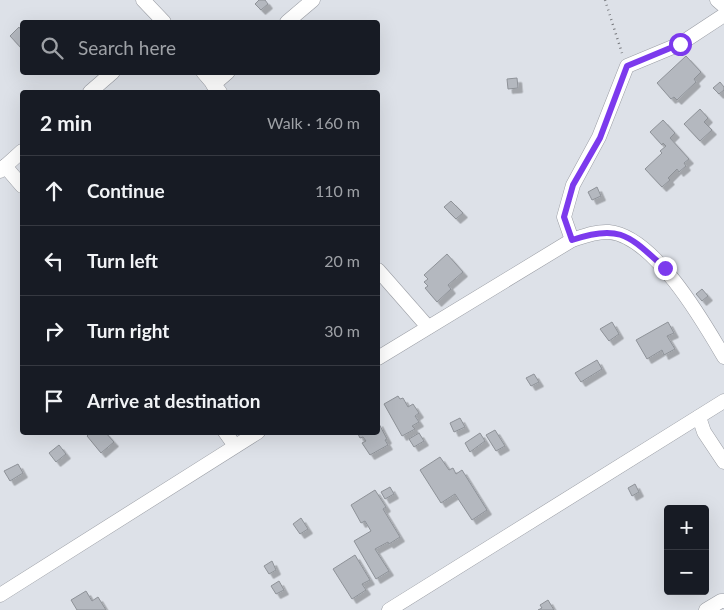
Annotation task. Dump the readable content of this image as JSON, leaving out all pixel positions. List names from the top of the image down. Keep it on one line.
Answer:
{"page":{"search":"Search here","heading":["2 min","Walk · 160 m"],"list":[["Continue","110 m"],["Turn left","20 m"],["Turn right","30 m"],"Arrive at destination"],"map_buttons":["+","−"]}}
